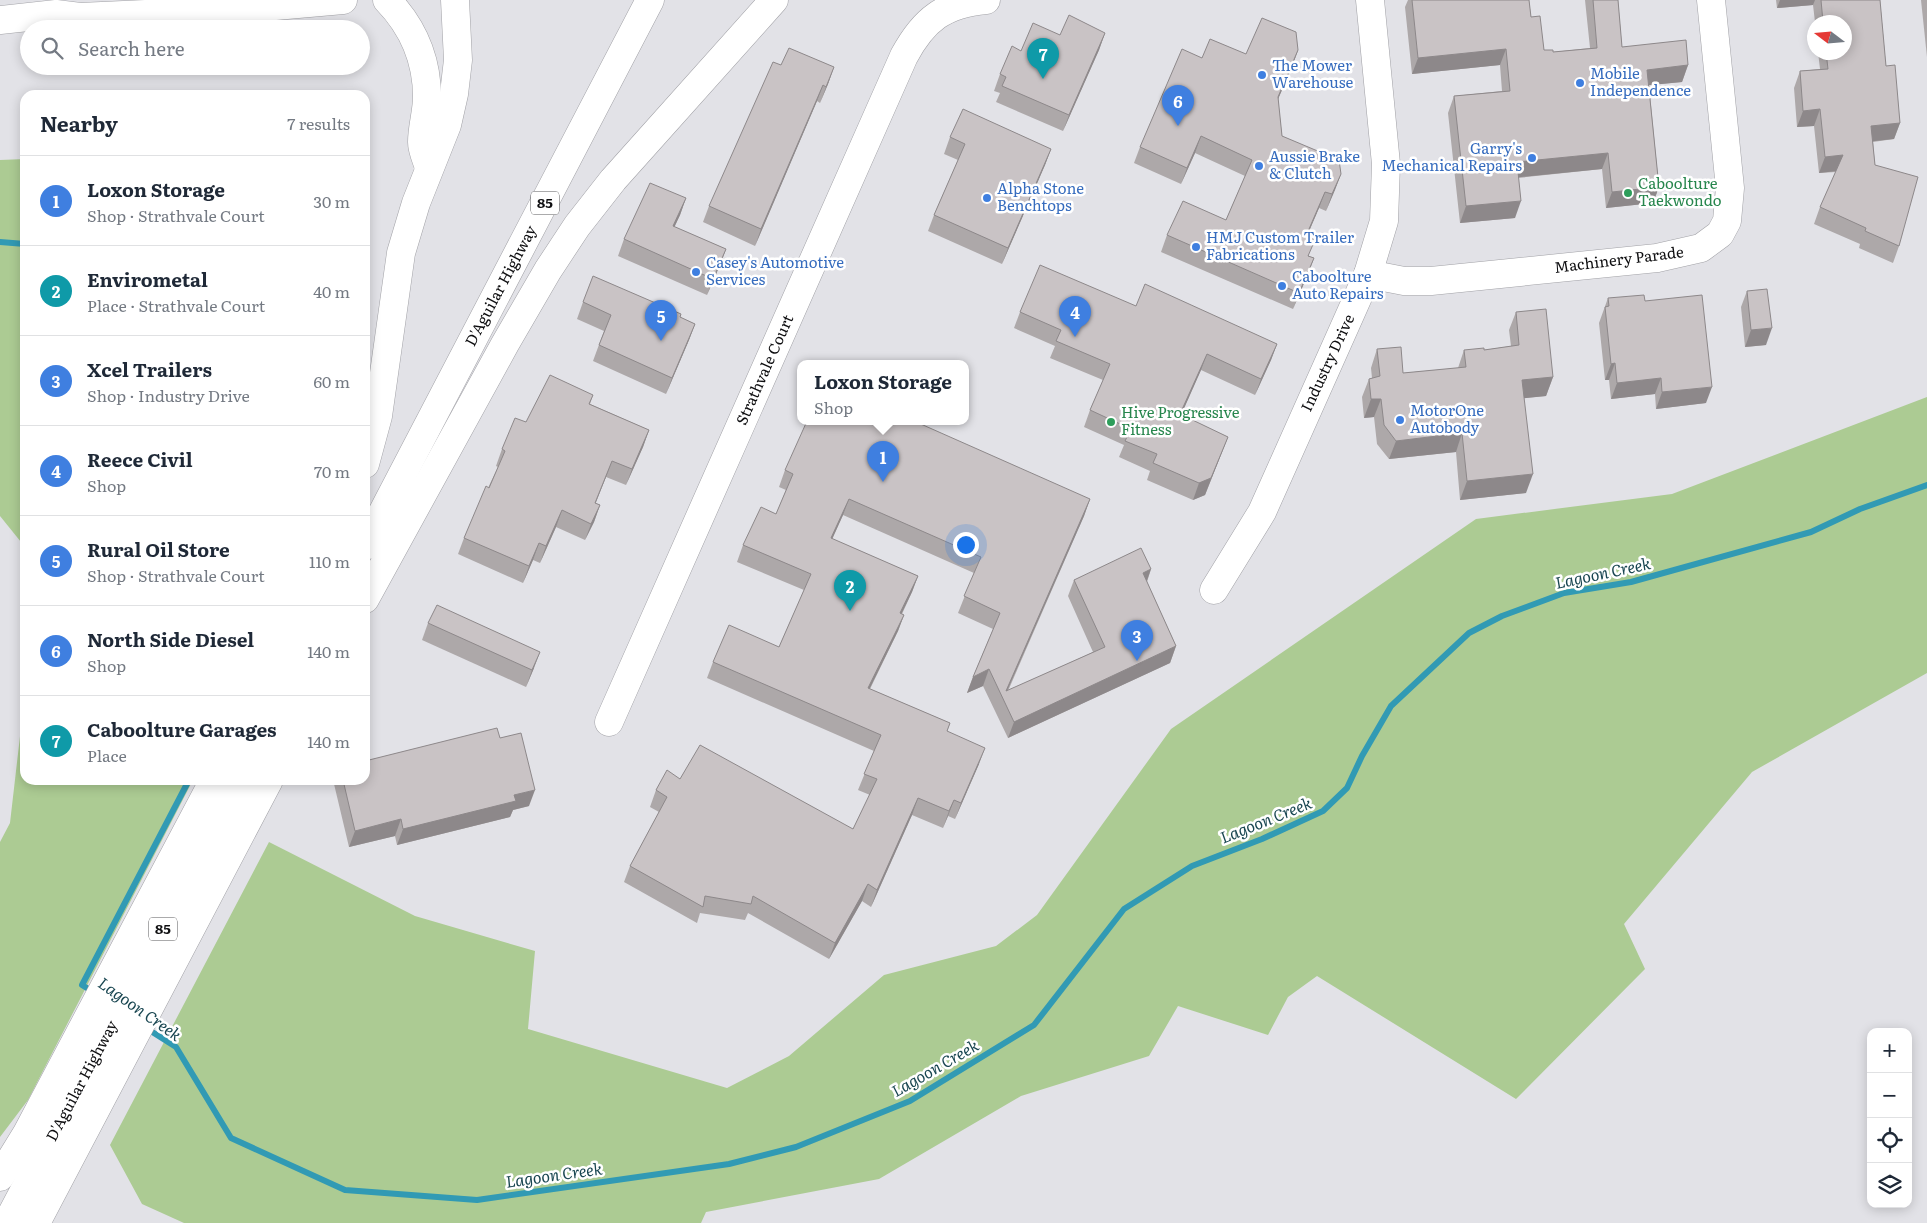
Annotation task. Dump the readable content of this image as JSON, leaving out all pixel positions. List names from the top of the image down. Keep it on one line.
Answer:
{"streets":{"main road":["85","Machinery Parade","D'Aguilar Highway","Industry Drive","Strathvale Court"]},"crossings":[["Machinery Parade","Industry Drive"]],"water":["Lagoon Creek"],"places":["The Mower Warehouse","Mobile Independence","Garry's Mechanical Repairs","Aussie Brake & Clutch","Caboolture Taekwondo","Alpha Stone Benchtops","HMJ Custom Trailer Fabrications","Casey's Automotive Services","Caboolture Auto Repairs","MotorOne Autobody","Hive Progressive Fitness"],"north":"left","page":{"search":"Search here","pins":["7","6","4","5","1","2","3"],"heading":["Nearby","7 results"],"list":[{"mark":"1","name":"Loxon Storage","note":"Shop · Strathvale Court","value":"30 m"},{"mark":"2","name":"Envirometal","note":"Place · Strathvale Court","value":"40 m"},{"mark":"3","name":"Xcel Trailers","note":"Shop · Industry Drive","value":"60 m"},{"mark":"4","name":"Reece Civil","note":"Shop","value":"70 m"},{"mark":"5","name":"Rural Oil Store","note":"Shop · Strathvale Court","value":"110 m"},{"mark":"6","name":"North Side Diesel","note":"Shop","value":"140 m"},{"mark":"7","name":"Caboolture Garages","note":"Place","value":"140 m"}],"popup":["Loxon Storage","Shop"],"map_buttons":["+","−"]}}
